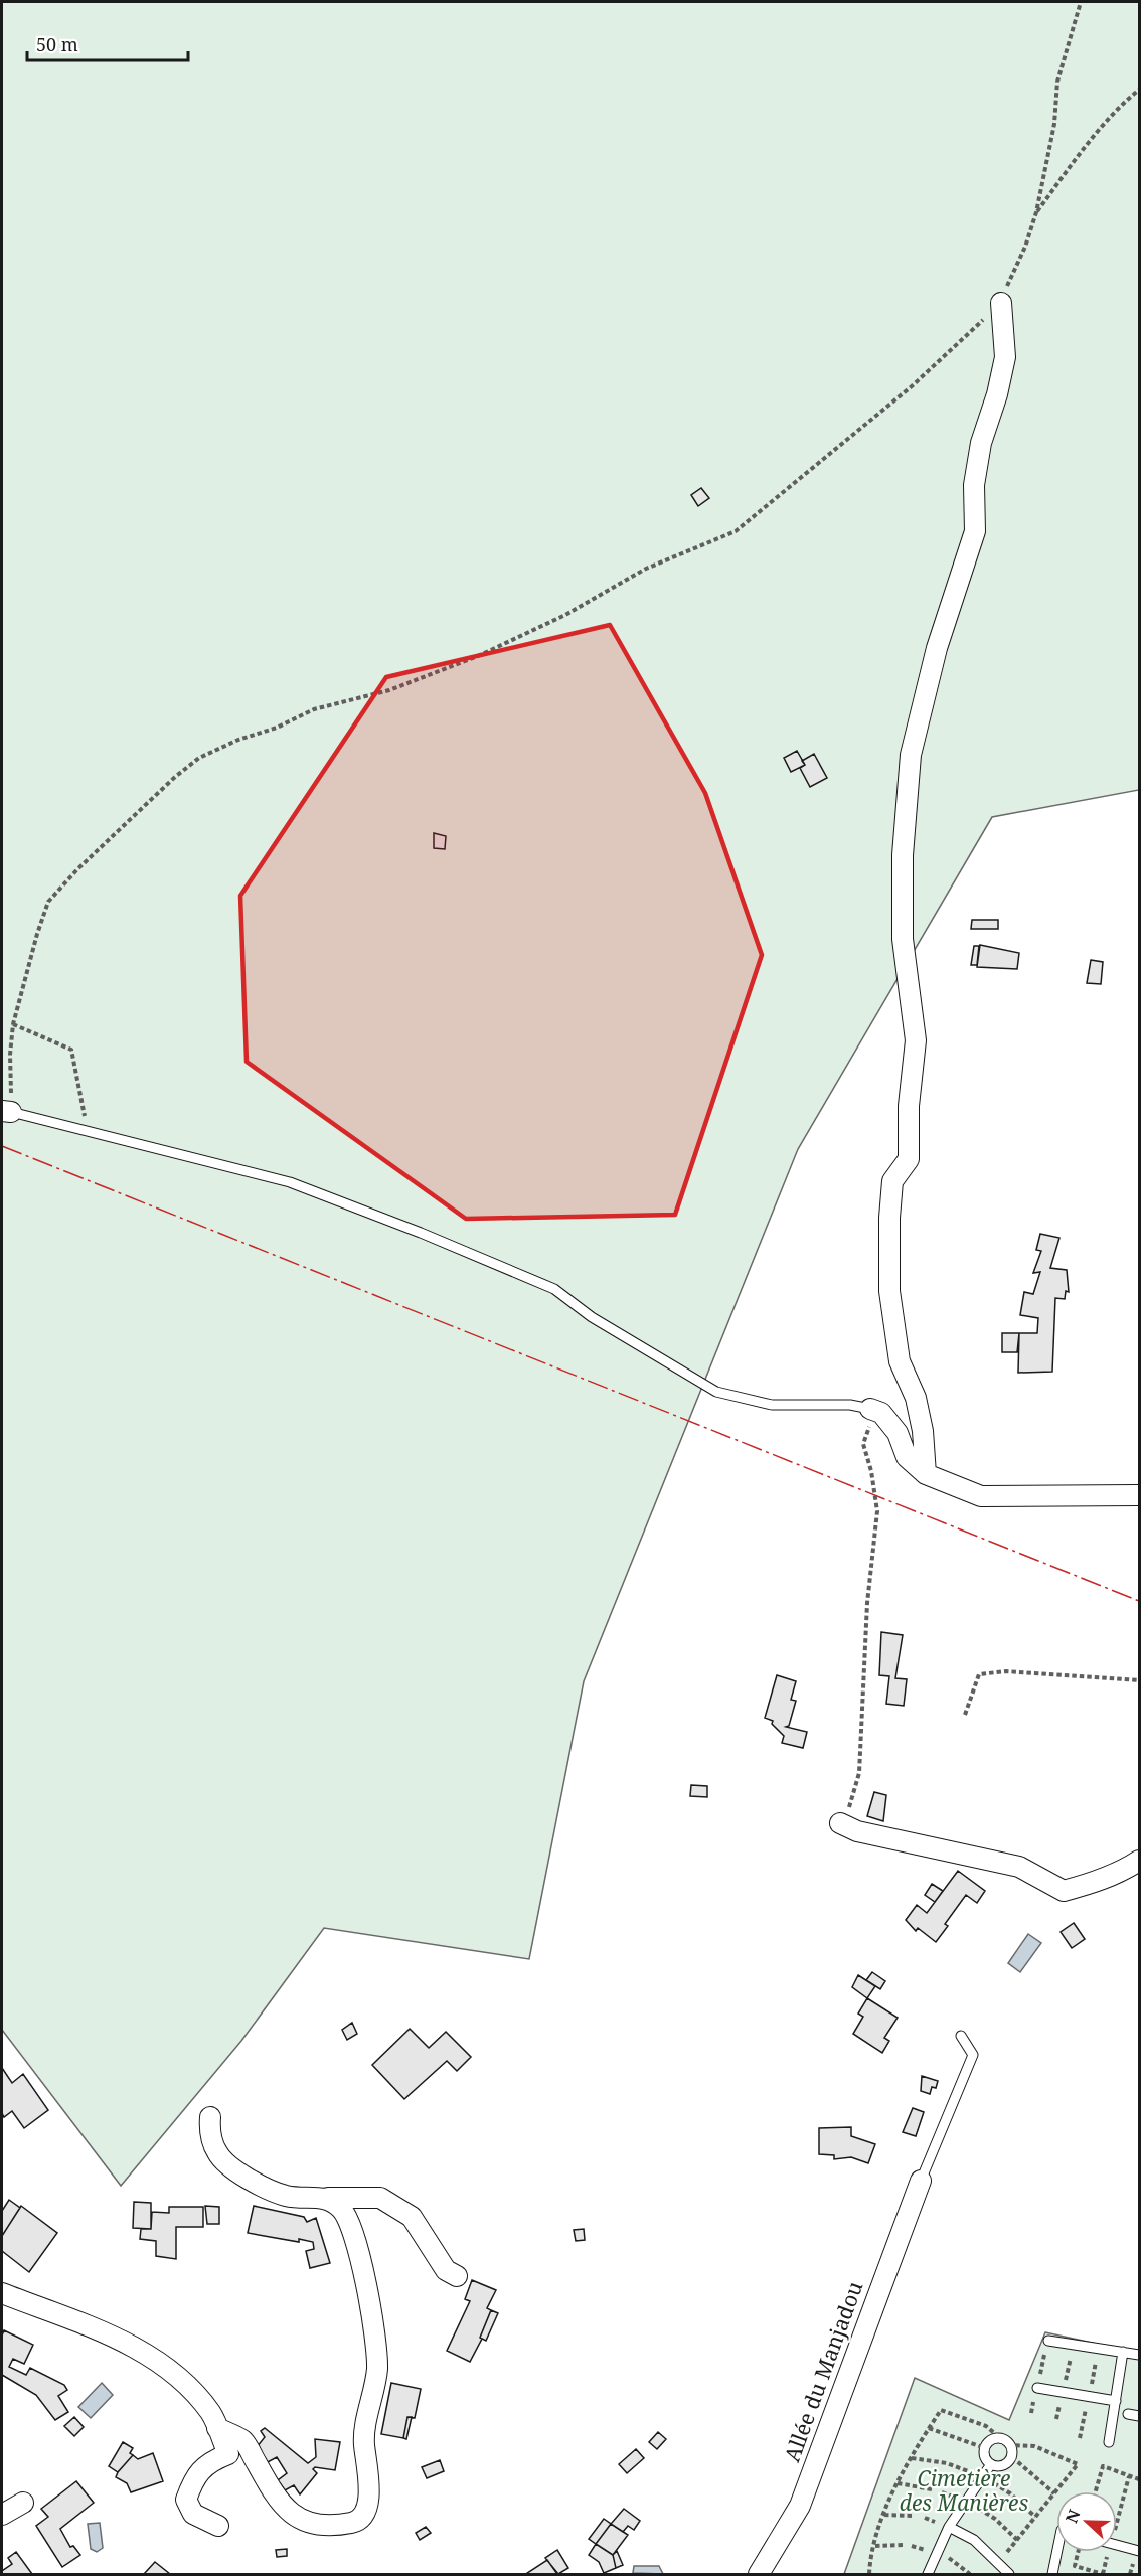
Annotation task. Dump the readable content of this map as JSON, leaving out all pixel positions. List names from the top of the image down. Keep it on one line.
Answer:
{"streets":{"street":["Allée du Manjadou"]},"parks":["Cimetière des Manières"],"scale_bar":"50 m","north":"left"}
